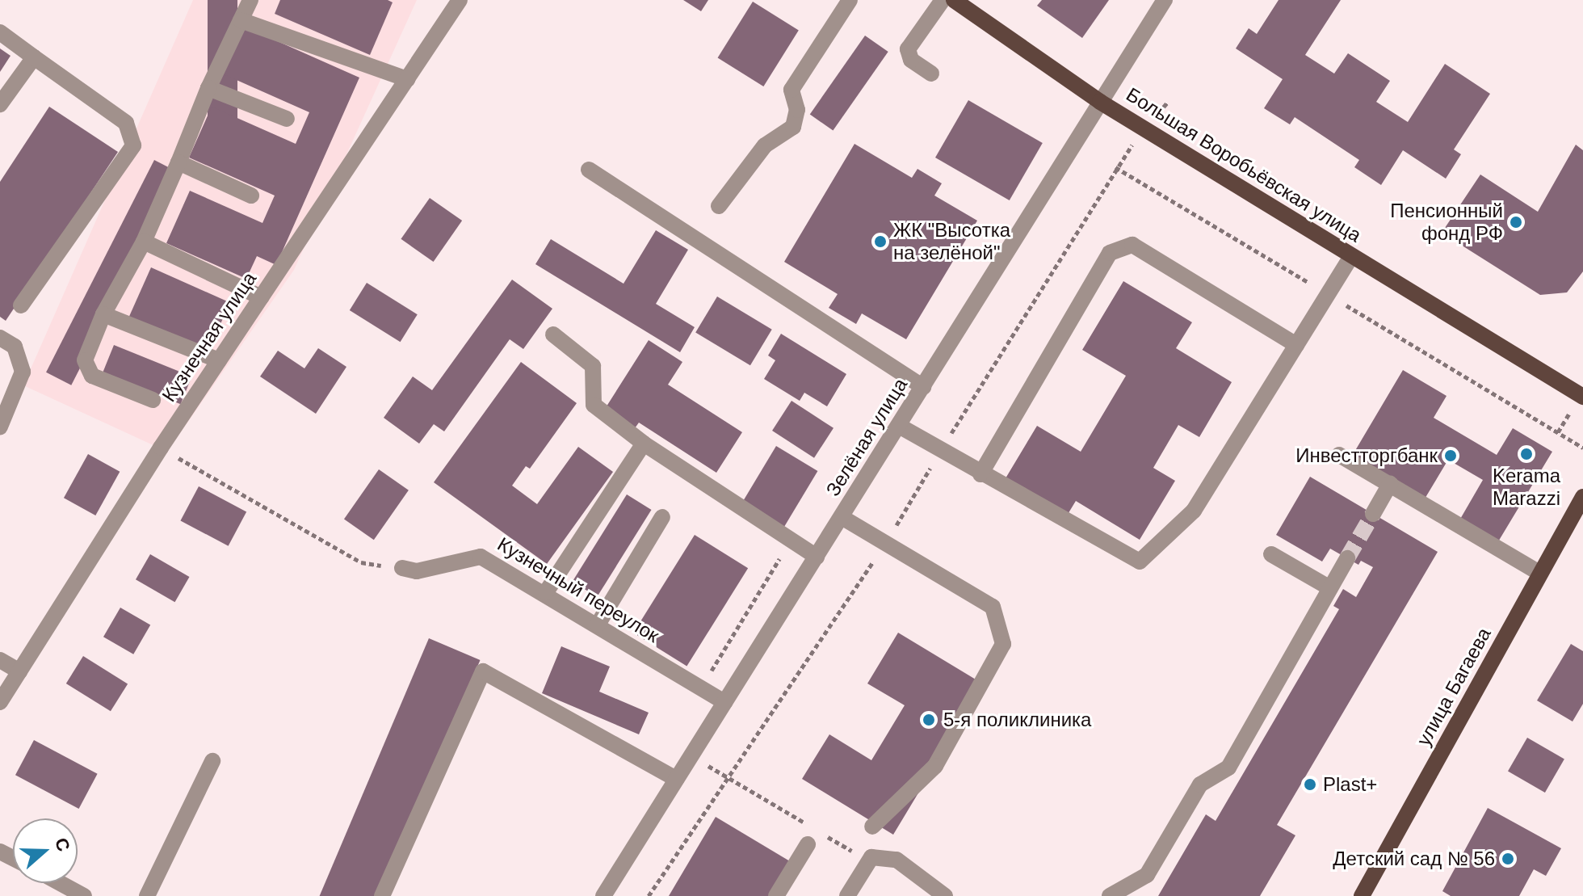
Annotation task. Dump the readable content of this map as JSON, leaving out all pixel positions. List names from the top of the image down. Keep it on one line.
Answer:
{"streets":{"main road":["Большая Воробьёвская улица","улица Багаева"],"street":["Кузнечная улица","Зелёная улица","Кузнечный переулок"]},"crossings":[["Большая Воробьёвская улица","Зелёная улица"],["Зелёная улица","Кузнечный переулок"]],"places":["Пенсионный фонд РФ","ЖК \"Высотка на зелёной\"","Kerama Marazzi","Инвестторгбанк","5-я поликлиника","Plast+","Детский сад № 56"],"north":"right"}
